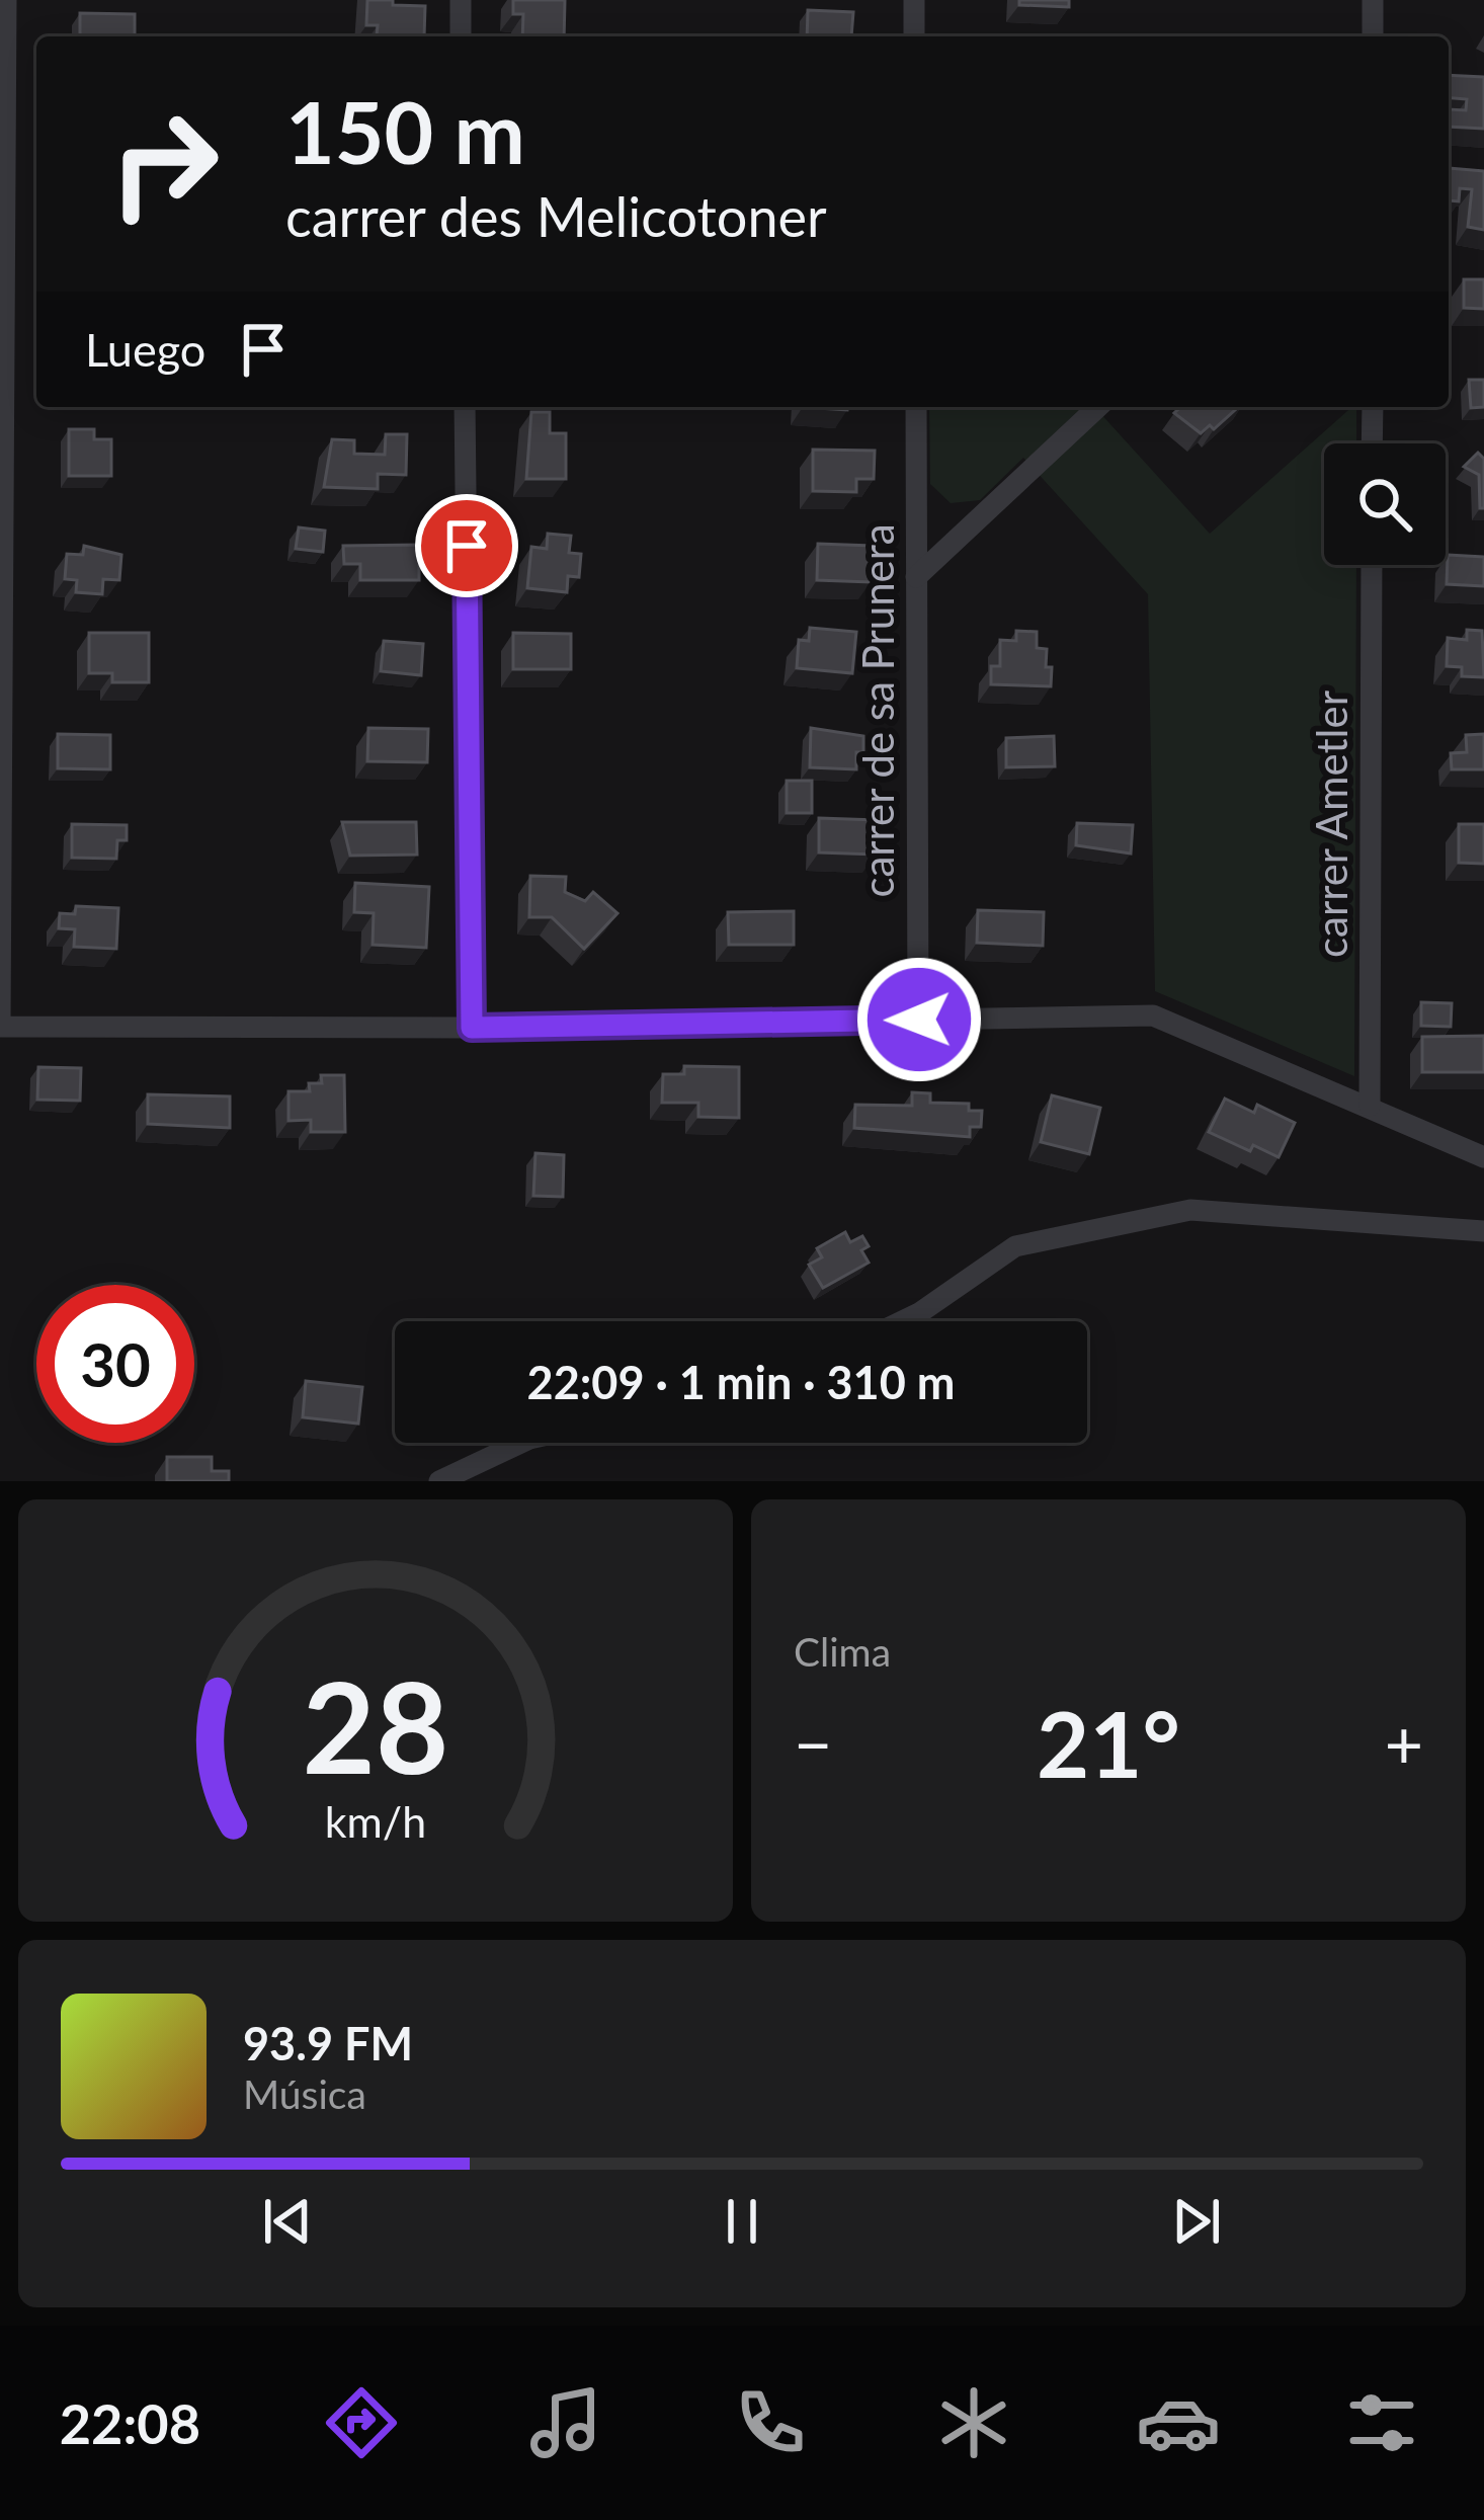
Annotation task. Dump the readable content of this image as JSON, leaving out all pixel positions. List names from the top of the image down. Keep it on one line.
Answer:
{"streets":{"street":["carrer de sa Prunera","carrer Ametler"]},"page":{"turn":["150 m","carrer des Melicotoner"],"then":"Luego","limit":"30","trip":"22:09 · 1 min · 310 m","tile":"Clima","heat":["−","21°","+"],"song":["93.9 FM","Música"],"tabs":"22:08","gauge":["28","km/h"]}}
